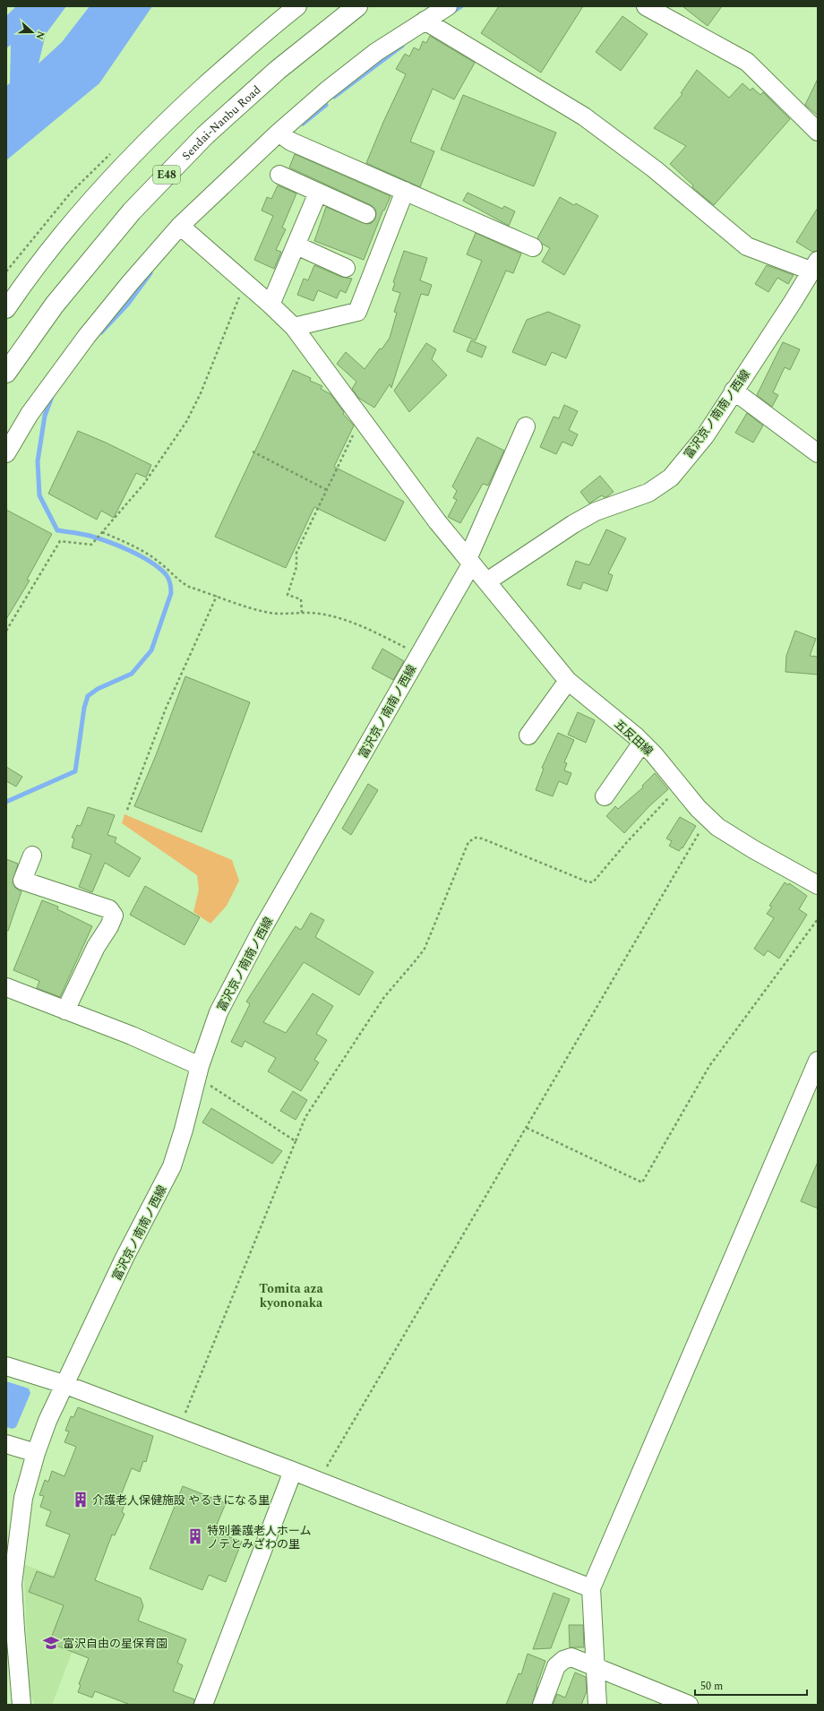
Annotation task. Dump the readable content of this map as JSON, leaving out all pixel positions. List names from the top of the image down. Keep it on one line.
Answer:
{"streets":{"highway":["Sendai-Nanbu Road","E48"],"street":["富沢京ノ南南ノ西線","五反田線"]},"crossings":[["富沢京ノ南南ノ西線","五反田線"]],"districts":["Tomita aza kyononaka"],"places":{"building":["介護老人保健施設 やるきになる里","特別養護老人ホーム ノテとみざわの里"],"school or university":["富沢自由の星保育園"]},"scale_bar":"50 m","north":"right"}
